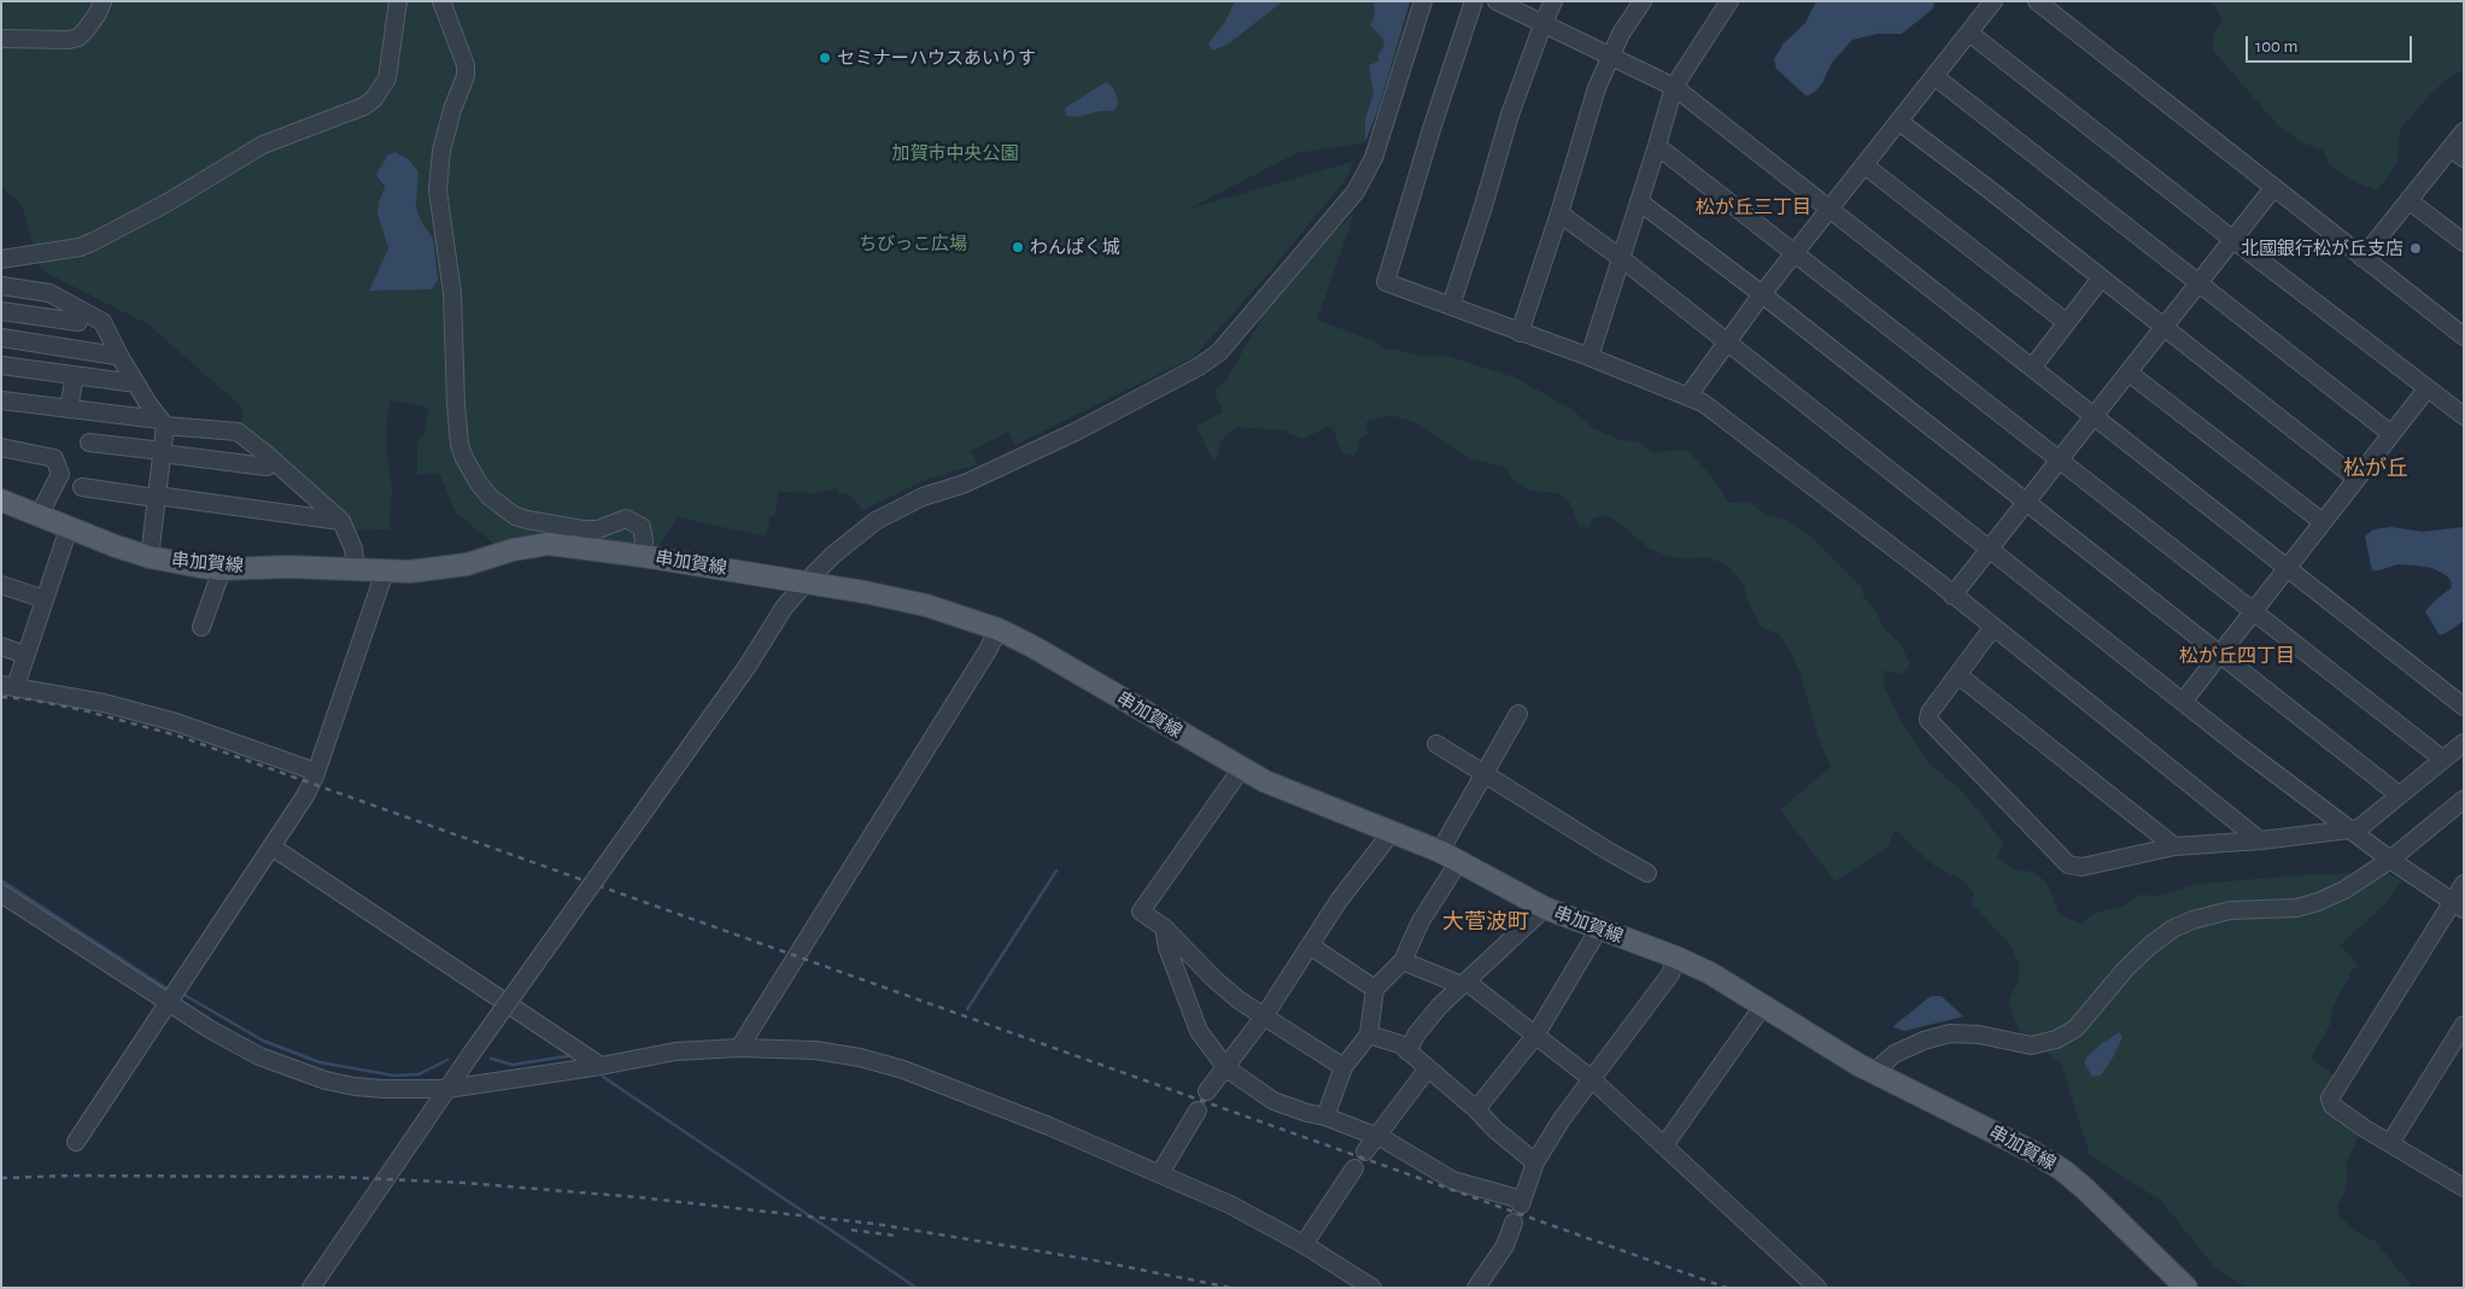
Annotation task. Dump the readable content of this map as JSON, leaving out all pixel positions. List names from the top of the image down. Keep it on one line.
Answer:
{"streets":{"main road":["串加賀線"]},"districts":["松が丘三丁目","松が丘","松が丘四丁目","大菅波町"],"parks":["加賀市中央公園","ちびっこ広場"],"places":["セミナーハウスあいりす","わんぱく城","北國銀行松が丘支店"],"scale_bar":"100 m"}
